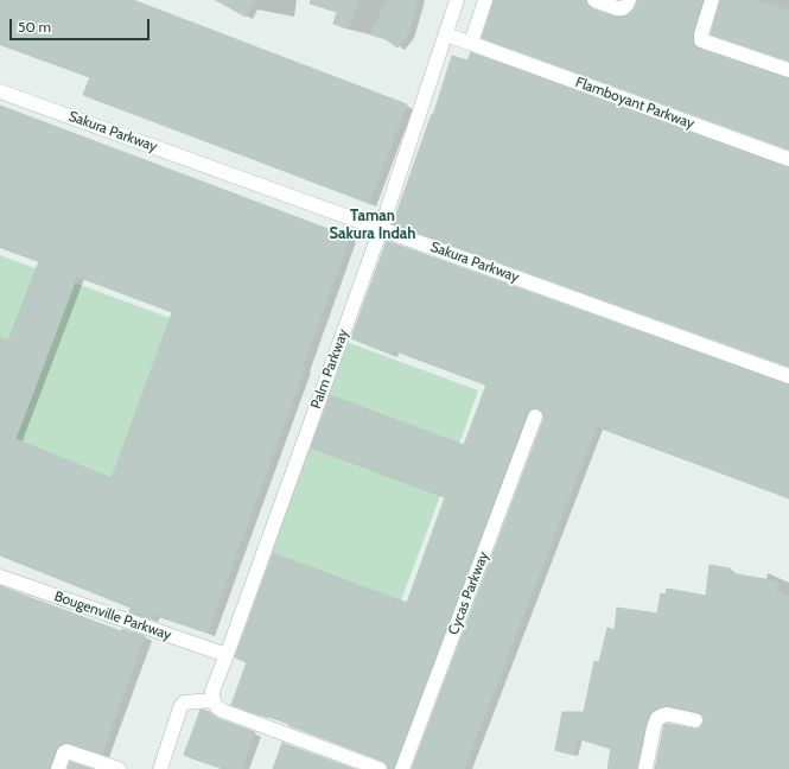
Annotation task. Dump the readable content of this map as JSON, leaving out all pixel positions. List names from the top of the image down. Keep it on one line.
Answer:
{"streets":{"street":["Flamboyant Parkway","Sakura Parkway","Palm Parkway","Cycas Parkway","Bougenville Parkway"]},"crossings":[["Flamboyant Parkway","Palm Parkway"],["Sakura Parkway","Palm Parkway"],["Palm Parkway","Bougenville Parkway"]],"districts":["Taman Sakura Indah"],"scale_bar":"50 m"}
